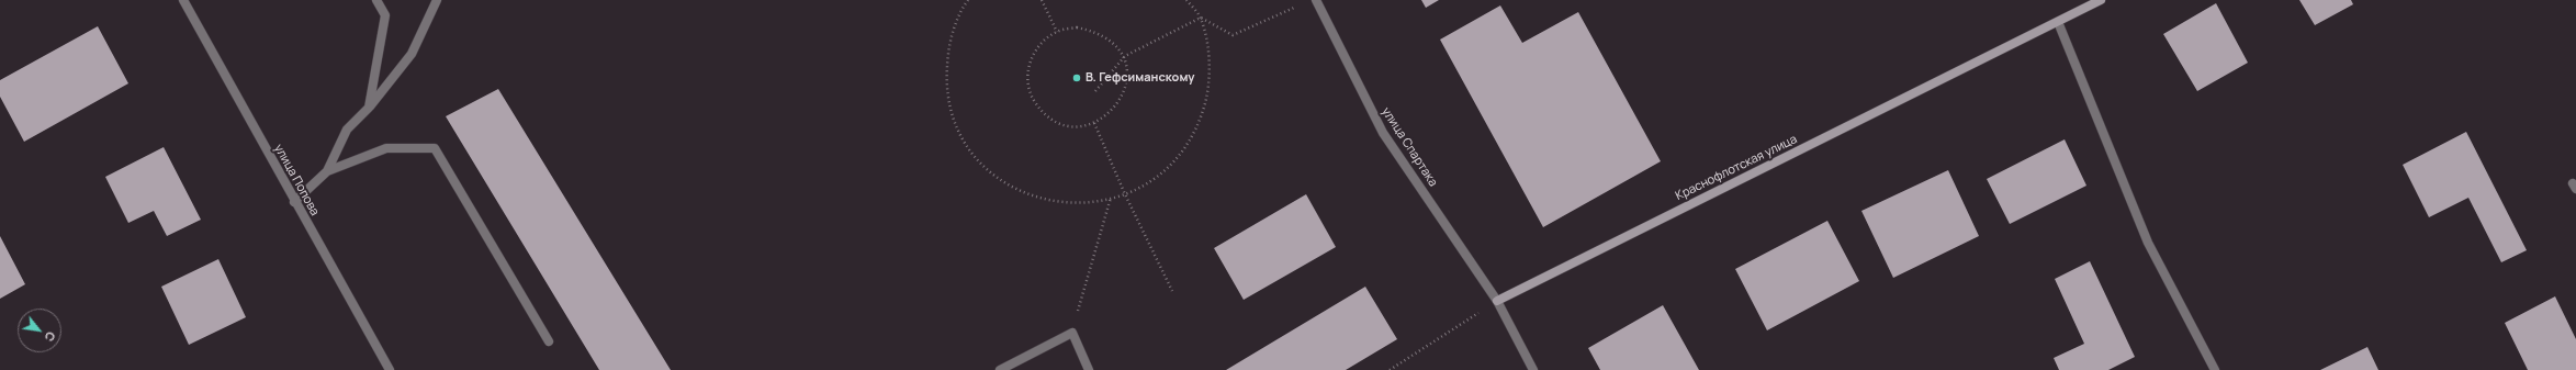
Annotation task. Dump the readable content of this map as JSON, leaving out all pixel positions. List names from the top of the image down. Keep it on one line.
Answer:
{"streets":{"street":["улица Спартака","Краснофлотская улица","улица Попова"]},"crossings":[["улица Спартака","Краснофлотская улица"]],"places":["В. Гефсиманскому"],"north":"bottom right"}
